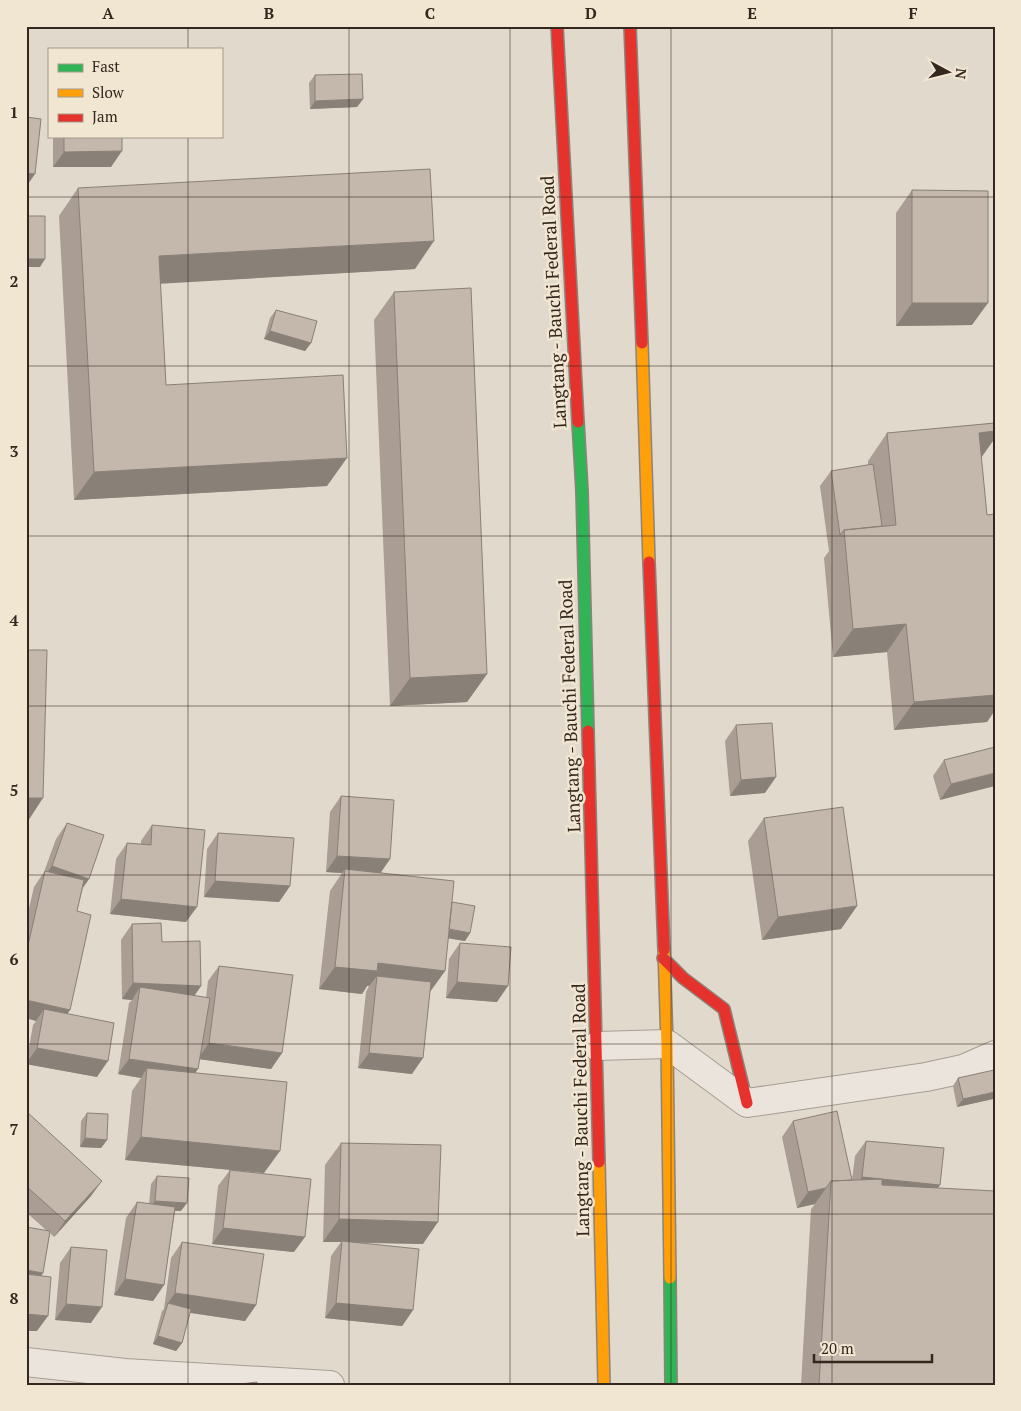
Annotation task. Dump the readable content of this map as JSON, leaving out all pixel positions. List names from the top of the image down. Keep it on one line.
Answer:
{"streets":{"main road":["Langtang - Bauchi Federal Road"]},"legend":["Fast","Slow","Jam"],"scale_bar":"20 m","north":"right","grid":{"columns":["A","B","C","D","E","F"],"rows":["1","2","3","4","5","6","7","8"]}}
